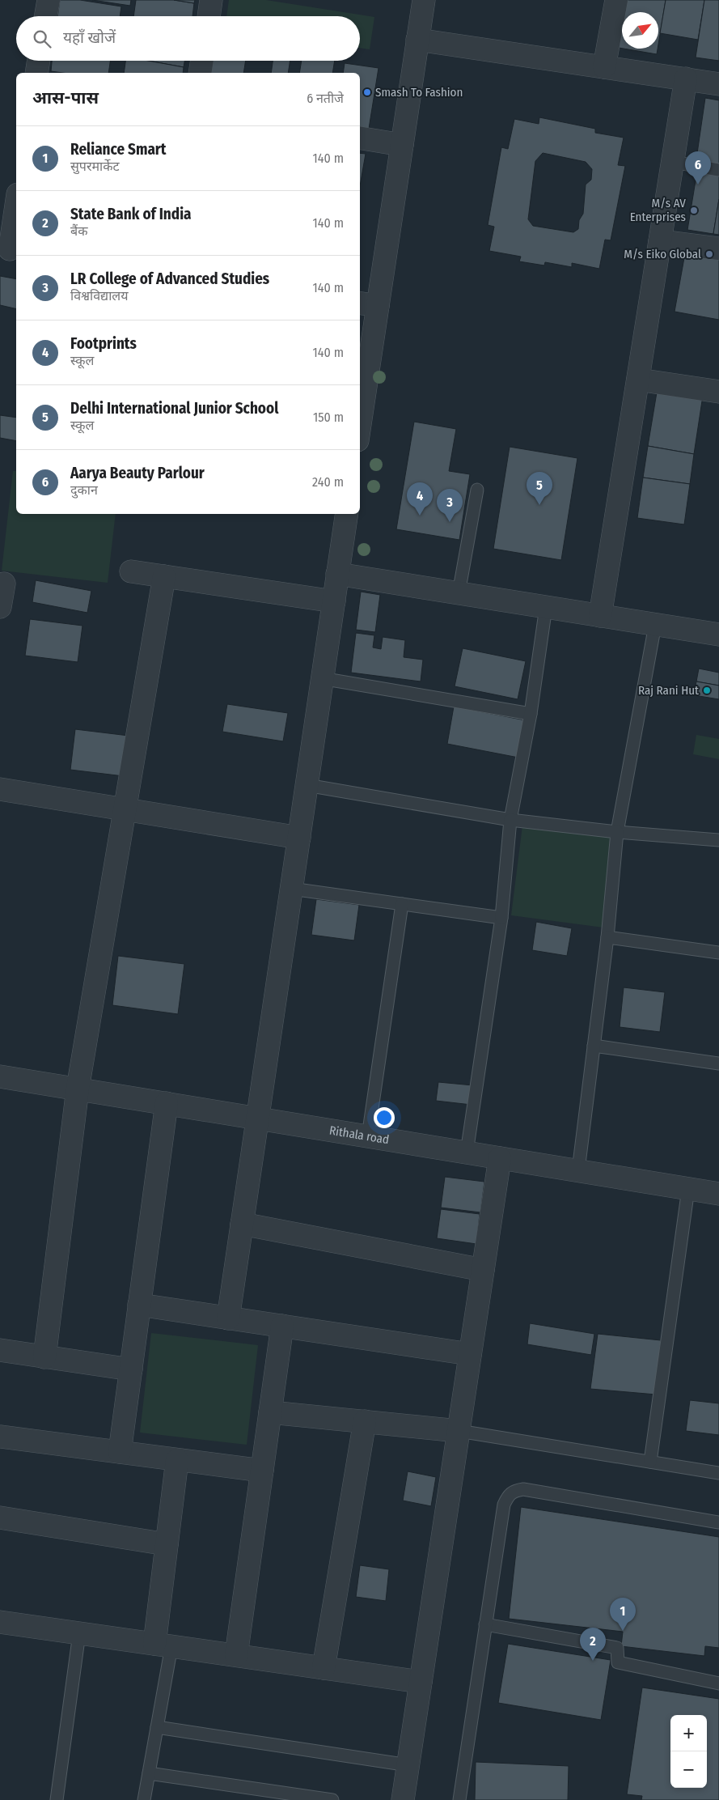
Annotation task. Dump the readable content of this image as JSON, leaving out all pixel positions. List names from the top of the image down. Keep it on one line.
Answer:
{"streets":{"street":["Rithala road"]},"places":["Smash To Fashion","M/s AV Enterprises","M/s Eiko Global","Raj Rani Hut"],"north":"top right","page":{"search":"यहाँ खोजें","heading":["आस-पास","6 नतीजे"],"list":[{"mark":"1","name":"Reliance Smart","note":"सुपरमार्केट","value":"140 m"},{"mark":"2","name":"State Bank of India","note":"बैंक","value":"140 m"},{"mark":"3","name":"LR College of Advanced Studies","note":"विश्वविद्यालय","value":"140 m"},{"mark":"4","name":"Footprints","note":"स्कूल","value":"140 m"},{"mark":"5","name":"Delhi International Junior School","note":"स्कूल","value":"150 m"},{"mark":"6","name":"Aarya Beauty Parlour","note":"दुकान","value":"240 m"}],"pins":["6","5","4","3","1","2"],"map_buttons":["+","−"]}}
